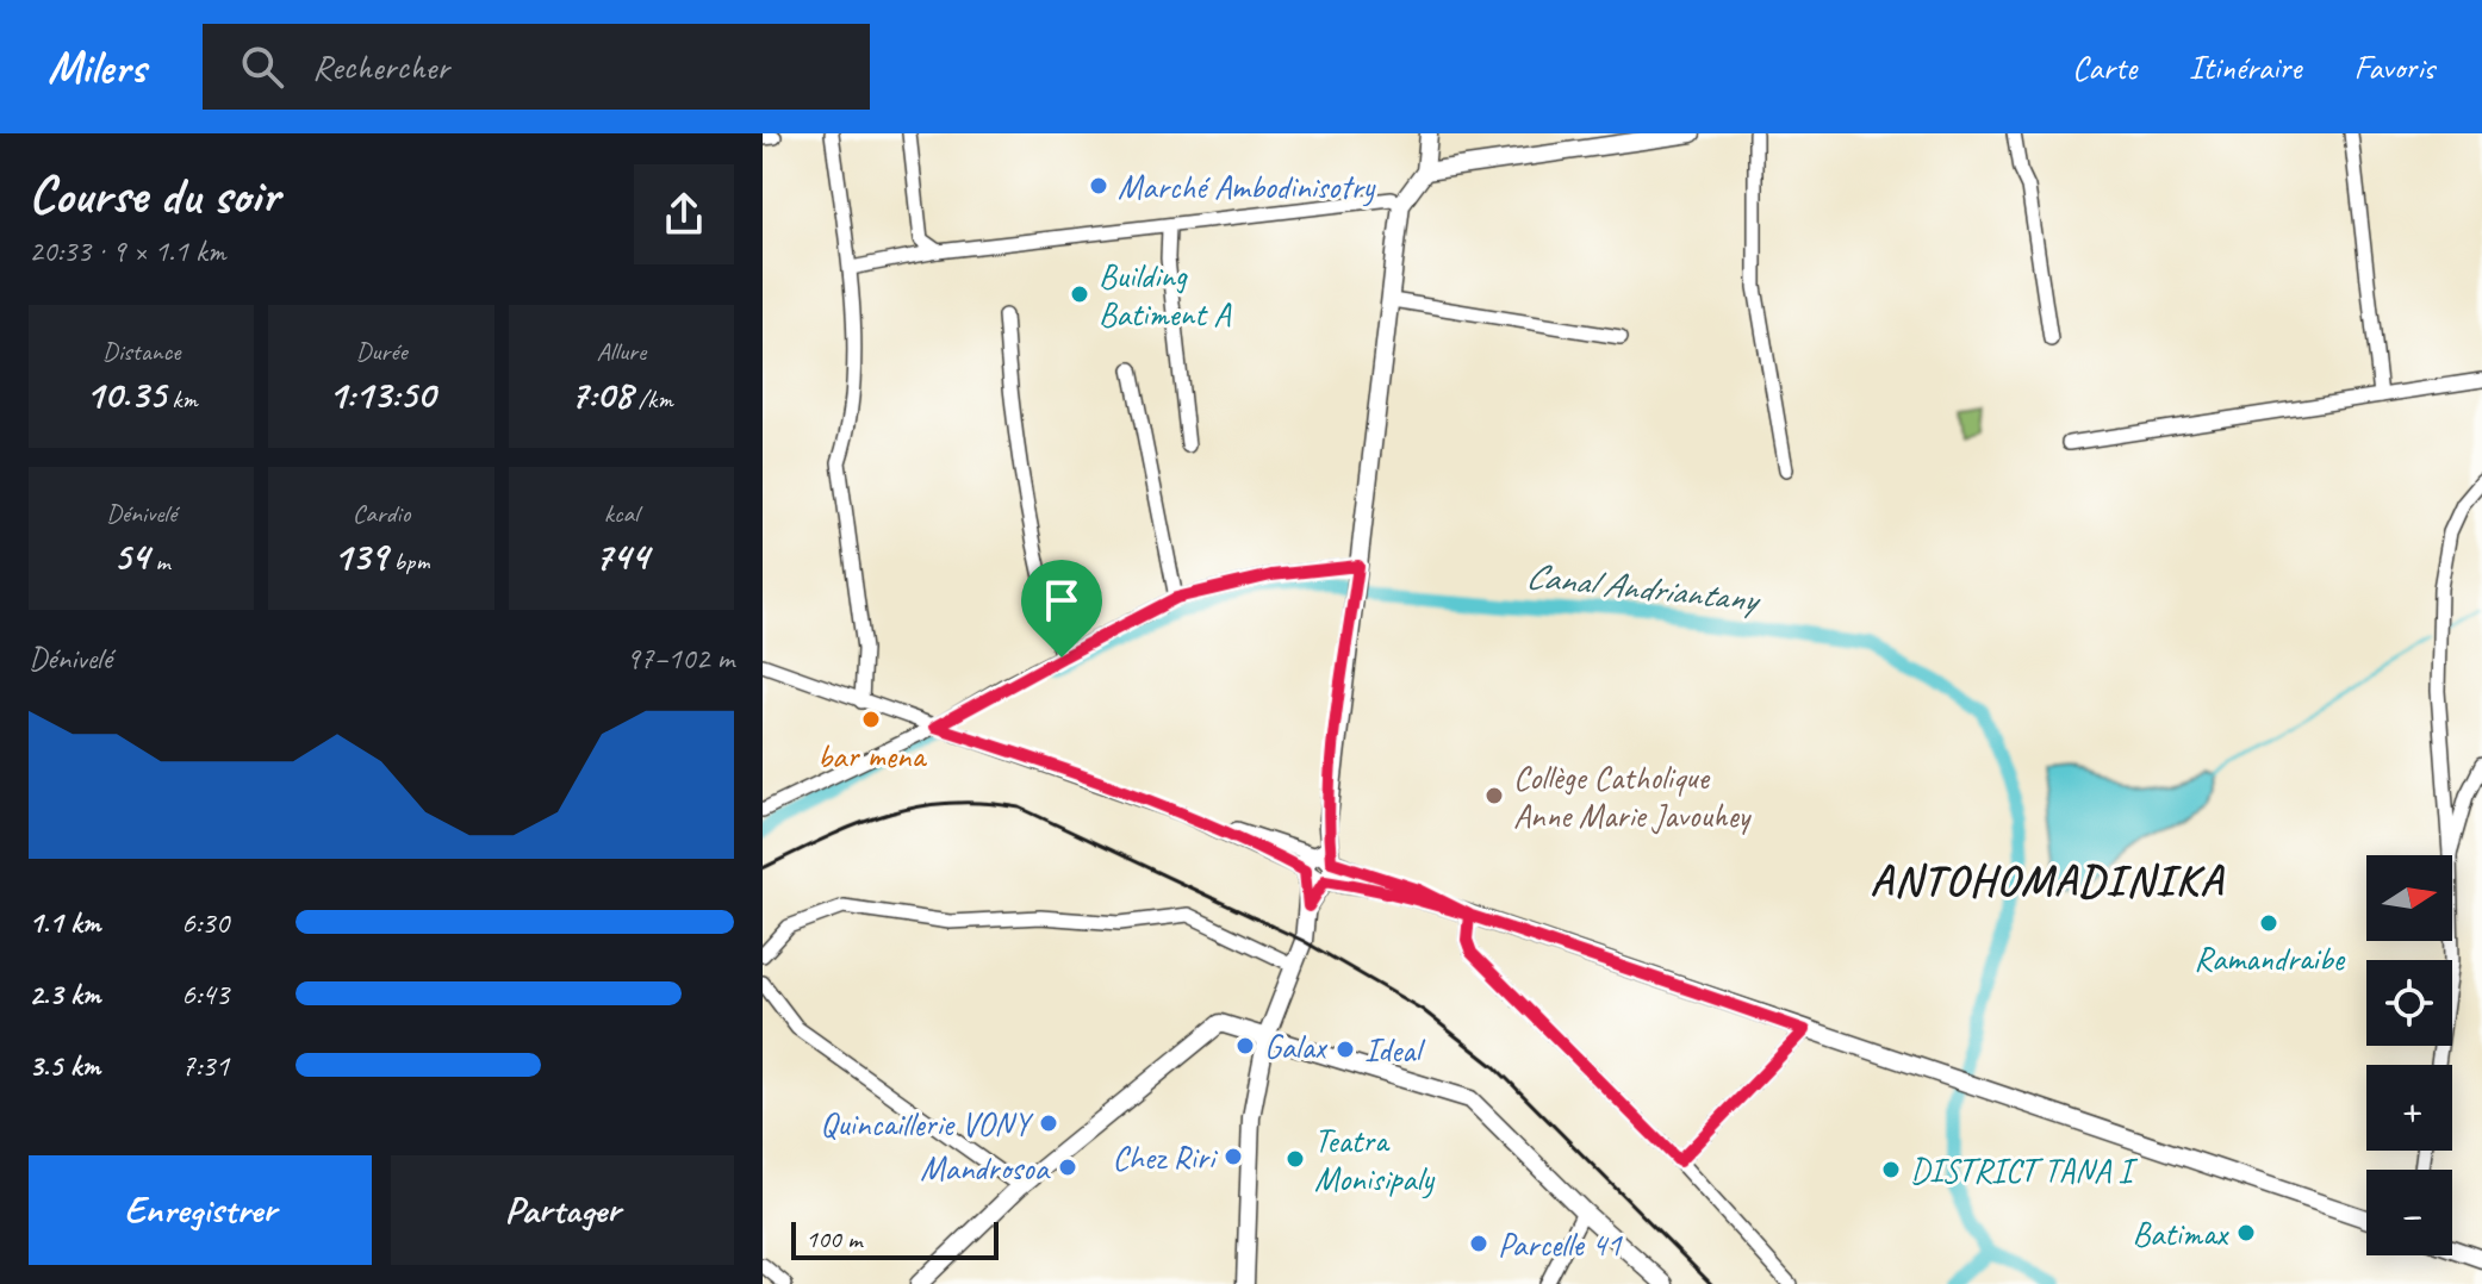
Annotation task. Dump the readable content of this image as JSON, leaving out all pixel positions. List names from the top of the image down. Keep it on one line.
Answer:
{"districts":["ANTOHOMADINIKA"],"water":["Canal Andriantany"],"places":["Marché Ambodinisotry","Building Batiment A","bar mena","Collège Catholique Anne Marie Javouhey","Ramandraibe","Galax","Ideal","Quincaillerie VONY","Chez Riri","Teatra Monisipaly","Mandrosoa","DISTRICT TANA I","Batimax","Parcelle 41"],"scale_bar":"100 m","north":"right","page":{"header":"Milers","search":"Rechercher","nav":["Carte","Itinéraire","Favoris"],"heading":["Course du soir","20:33 · 9 × 1.1 km"],"stats":[["Distance","10.35 km"],["Durée","1:13:50"],["Allure","7:08 /km"],["Dénivelé","54 m"],["Cardio","139 bpm"],["kcal","744"]],"chart":["Dénivelé","97–102 m"],"map_buttons":["+","−"],"list":[{"name":"1.1 km","note":"6:30"},{"name":"2.3 km","note":"6:43"},{"name":"3.5 km","note":"7:31"}],"buttons":["Enregistrer","Partager"],"scale":"100 m"}}
